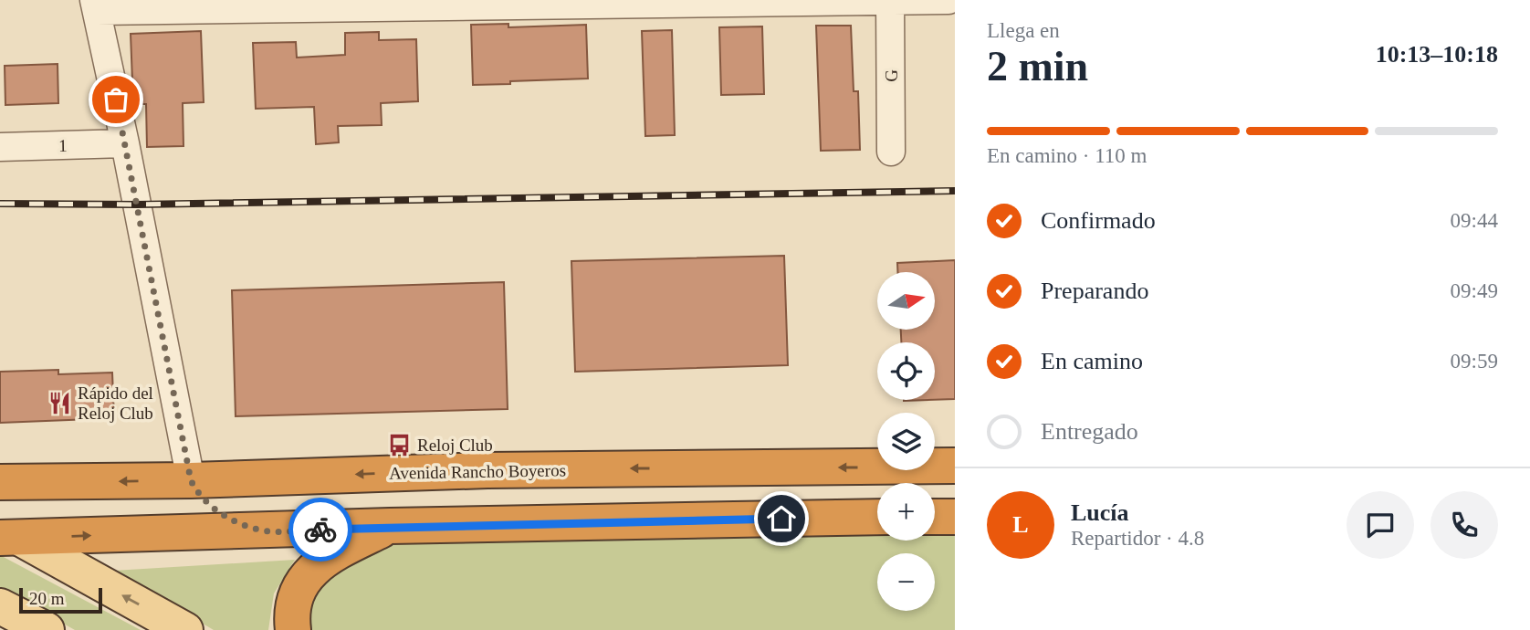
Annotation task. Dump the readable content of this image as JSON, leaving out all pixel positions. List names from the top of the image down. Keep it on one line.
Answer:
{"streets":{"highway":["Avenida Rancho Boyeros"],"street":["G","1"]},"places":{"restaurant":["Rápido del Reloj Club"],"bus stop":["Reloj Club"]},"scale_bar":"20 m","north":"right","page":{"heading":["2 min","Llega en","10:13–10:18"],"panel":["Lucía","Repartidor · 4.8"],"bar":"En camino · 110 m","list":[["Confirmado","09:44"],["Preparando","09:49"],["En camino","09:59"],"Entregado"],"map_buttons":["+","−"],"round":"L","scale":"20 m"}}
